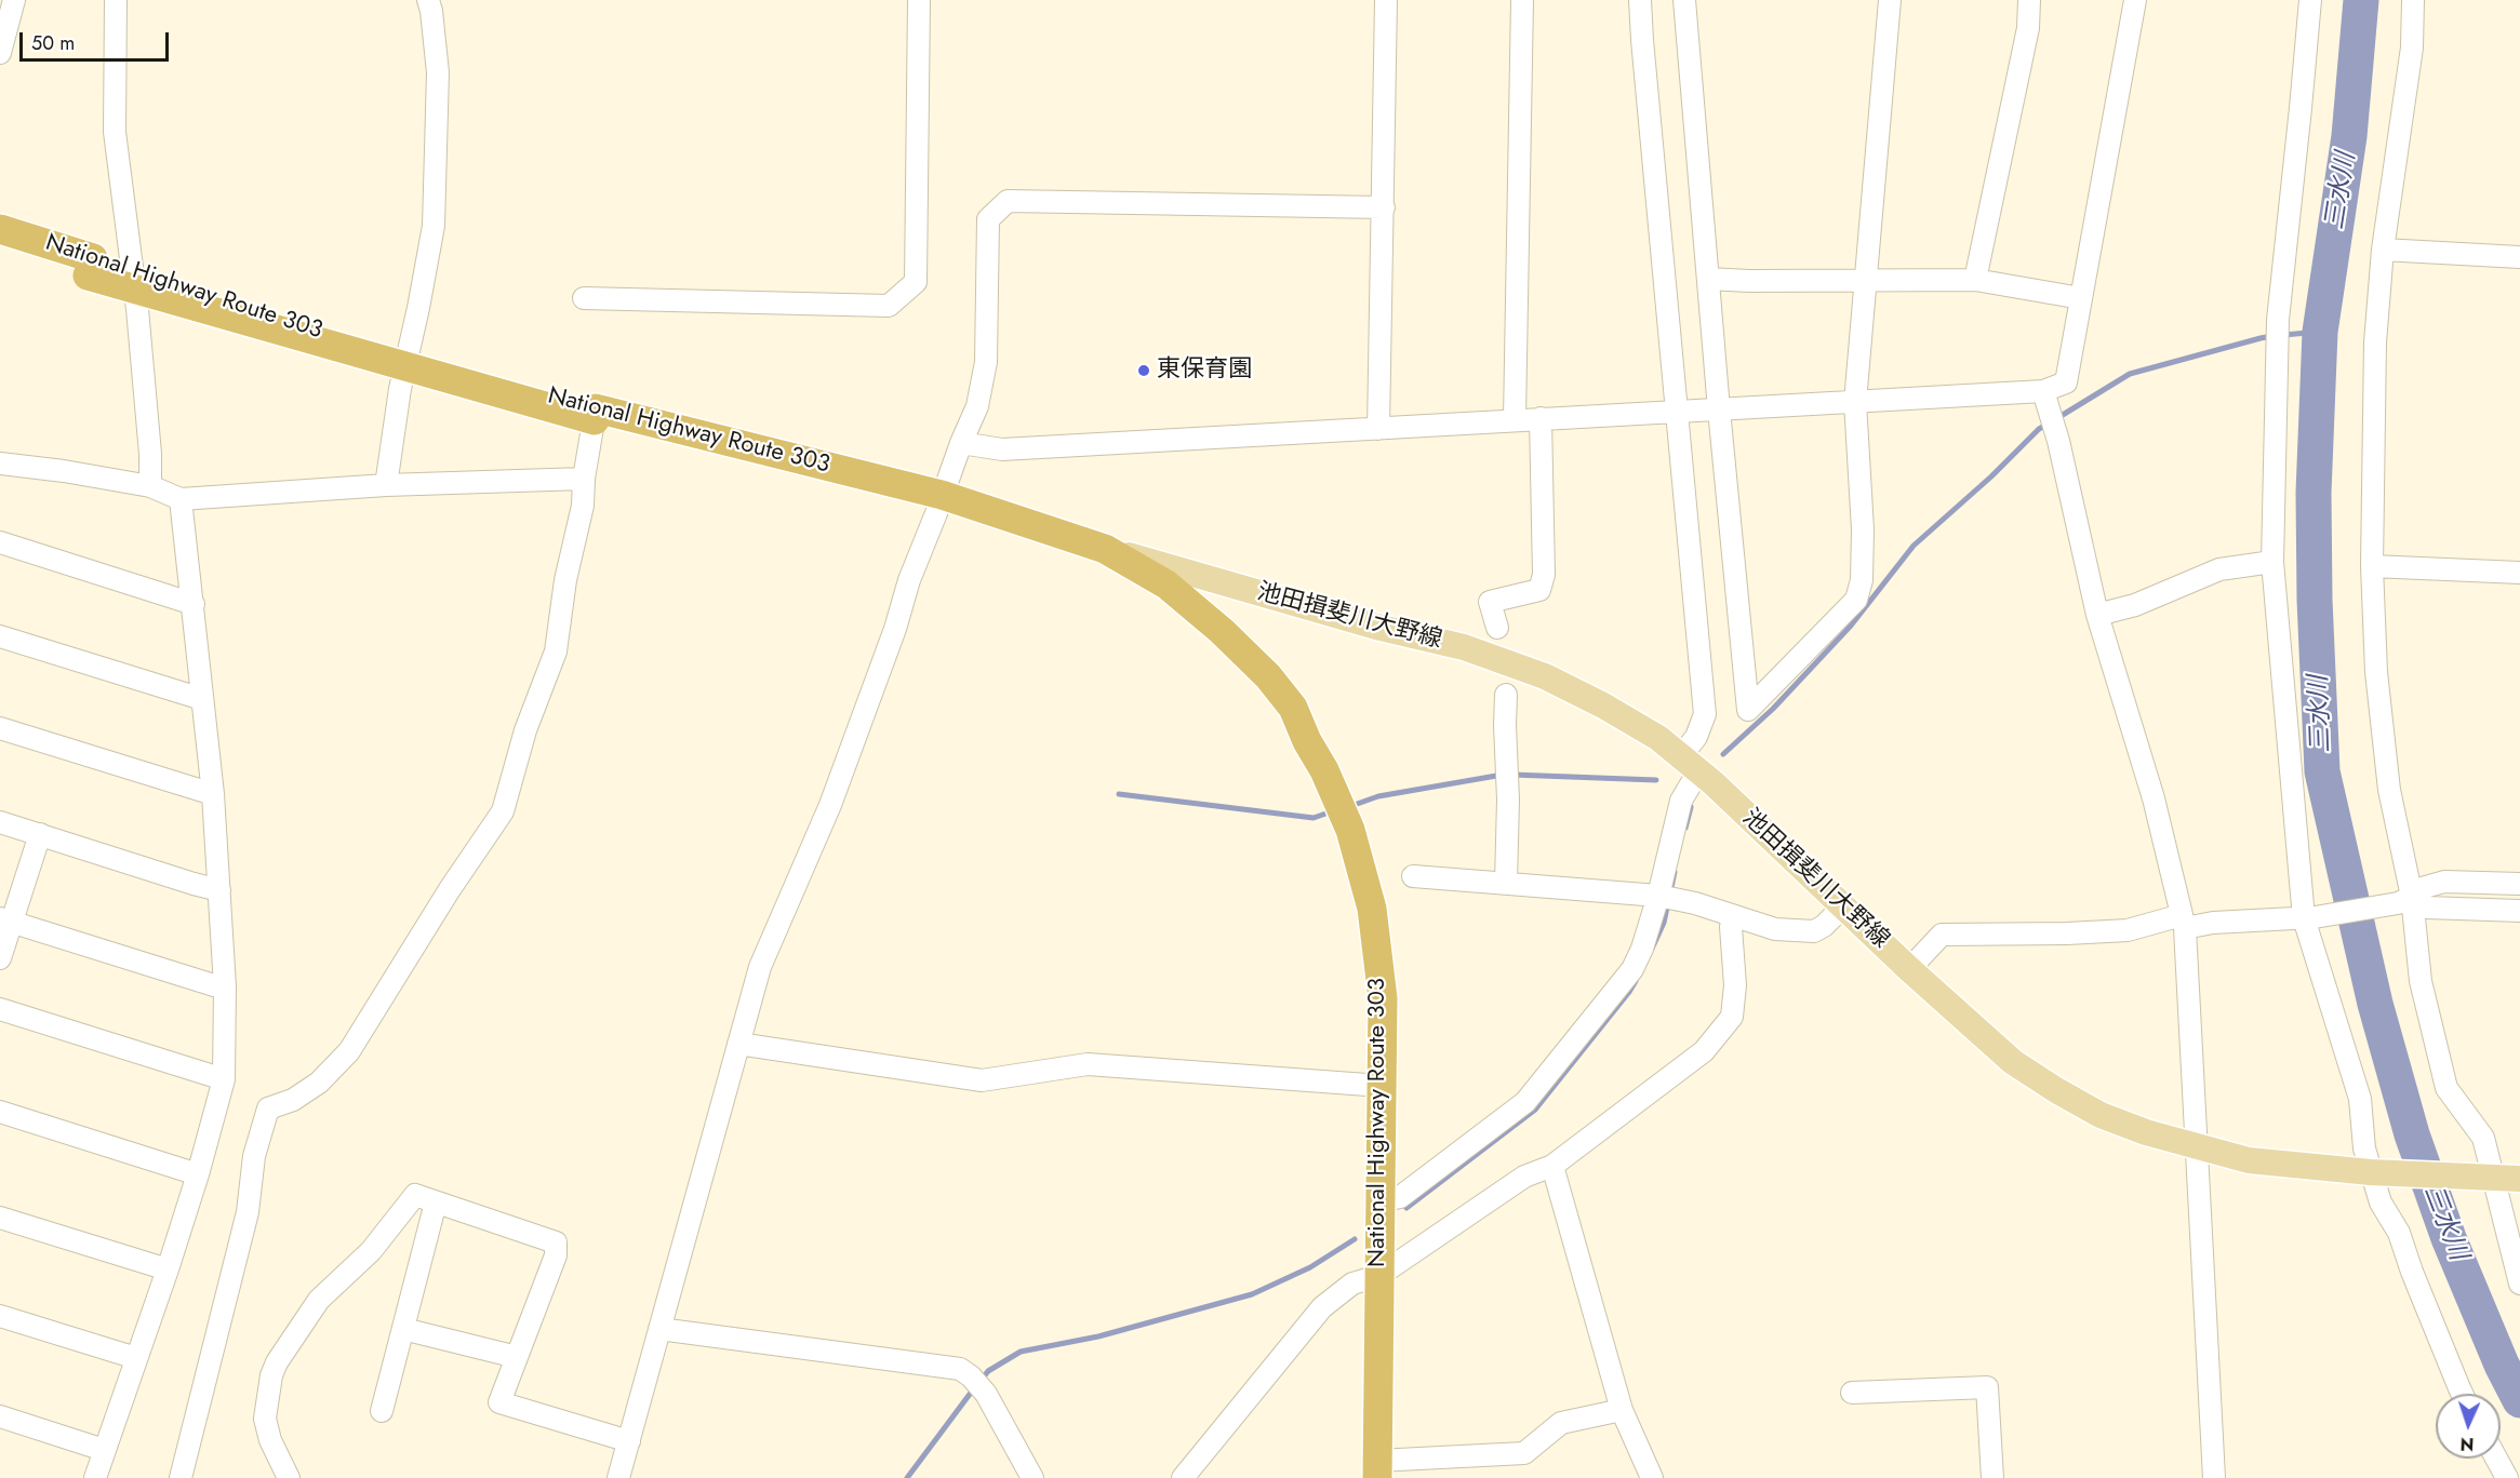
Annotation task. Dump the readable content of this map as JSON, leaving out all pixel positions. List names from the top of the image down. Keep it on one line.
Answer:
{"streets":{"highway":["National Highway Route 303"],"main road":["池田揖斐川大野線"]},"crossings":[["National Highway Route 303","池田揖斐川大野線"]],"water":["三水川"],"places":["東保育園"],"scale_bar":"50 m","north":"bottom"}
